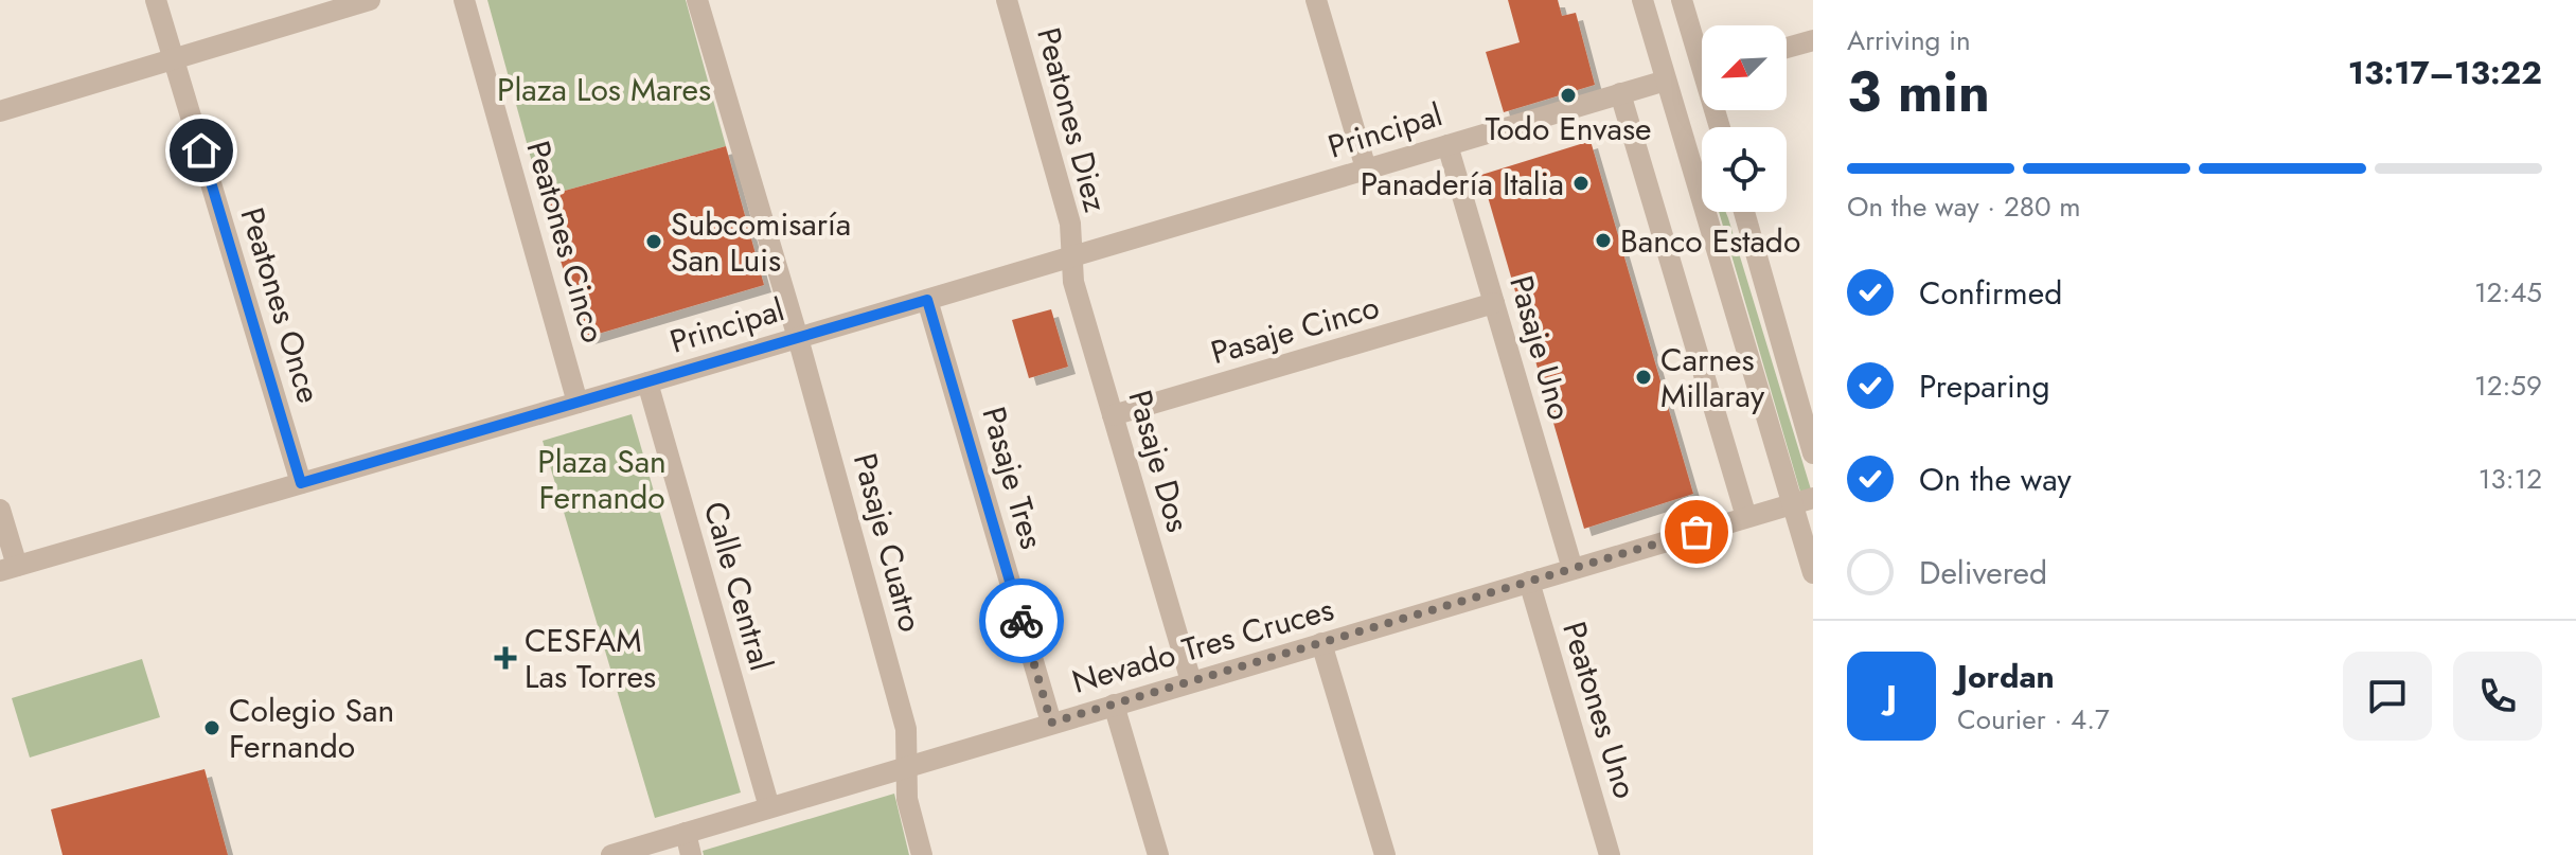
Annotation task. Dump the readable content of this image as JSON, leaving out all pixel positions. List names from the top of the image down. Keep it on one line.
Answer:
{"streets":{"street":["Peatones Diez","Principal","Peatones Cinco","Peatones Once","Pasaje Cinco","Pasaje Uno","Pasaje Dos","Pasaje Tres","Pasaje Cuatro","Calle Central","Nevado Tres Cruces","Peatones Uno"]},"crossings":[["Peatones Diez","Principal"],["Peatones Diez","Pasaje Dos"],["Principal","Peatones Cinco"],["Principal","Peatones Once"],["Principal","Pasaje Uno"],["Principal","Pasaje Dos"],["Principal","Pasaje Tres"],["Principal","Pasaje Cuatro"],["Principal","Calle Central"],["Pasaje Cinco","Pasaje Uno"],["Pasaje Cinco","Pasaje Dos"],["Pasaje Uno","Nevado Tres Cruces"],["Pasaje Dos","Nevado Tres Cruces"],["Pasaje Tres","Nevado Tres Cruces"],["Pasaje Cuatro","Nevado Tres Cruces"],["Calle Central","Nevado Tres Cruces"],["Nevado Tres Cruces","Peatones Uno"]],"parks":["Plaza Los Mares","Plaza San Fernando"],"places":{"other":["Todo Envase","Panadería Italia","Banco Estado","Subcomisaría San Luis","Carnes Millaray","Colegio San Fernando"],"health":["CESFAM Las Torres"]},"north":"bottom left","page":{"heading":["3 min","Arriving in","13:17–13:22"],"panel":["Jordan","Courier · 4.7"],"bar":"On the way · 280 m","list":[["Confirmed","12:45"],["Preparing","12:59"],["On the way","13:12"],"Delivered"],"round":"J"}}
